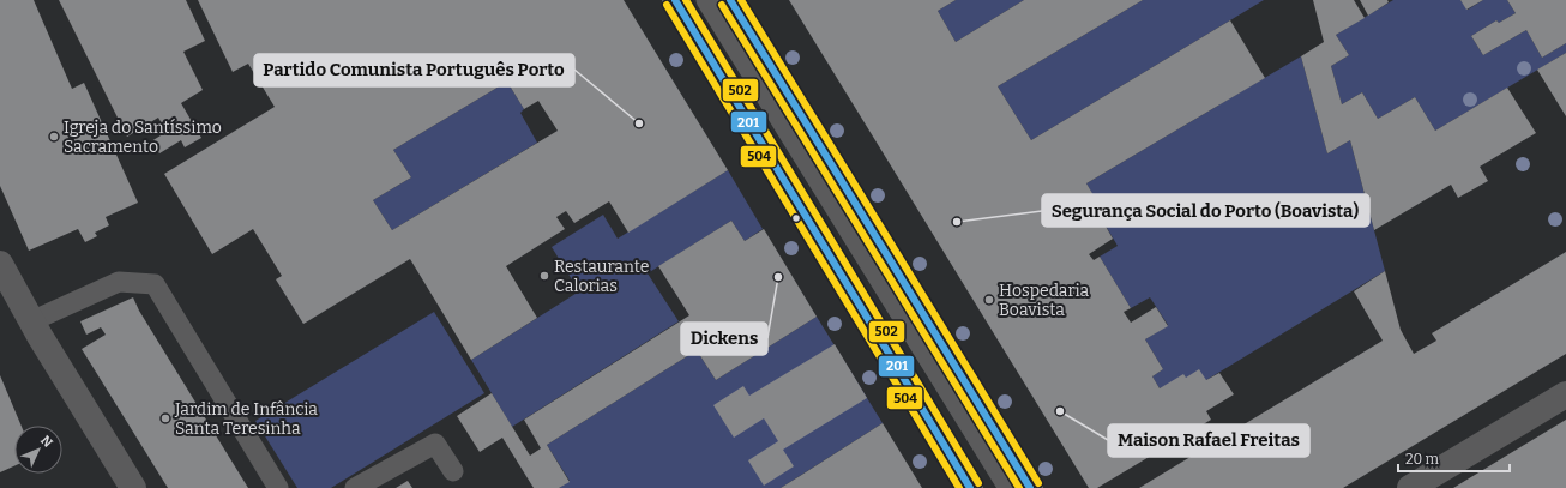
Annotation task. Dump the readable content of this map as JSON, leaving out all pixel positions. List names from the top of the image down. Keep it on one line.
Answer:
{"places":["Partido Comunista Português Porto","Igreja do Santíssimo Sacramento","Segurança Social do Porto (Boavista)","Restaurante Calorias","Dickens","Hospedaria Boavista","Maison Rafael Freitas","Jardim de Infância Santa Teresinha"],"lines":["transit line 201","transit line 502","transit line 504"],"scale_bar":"20 m","north":"top right"}
